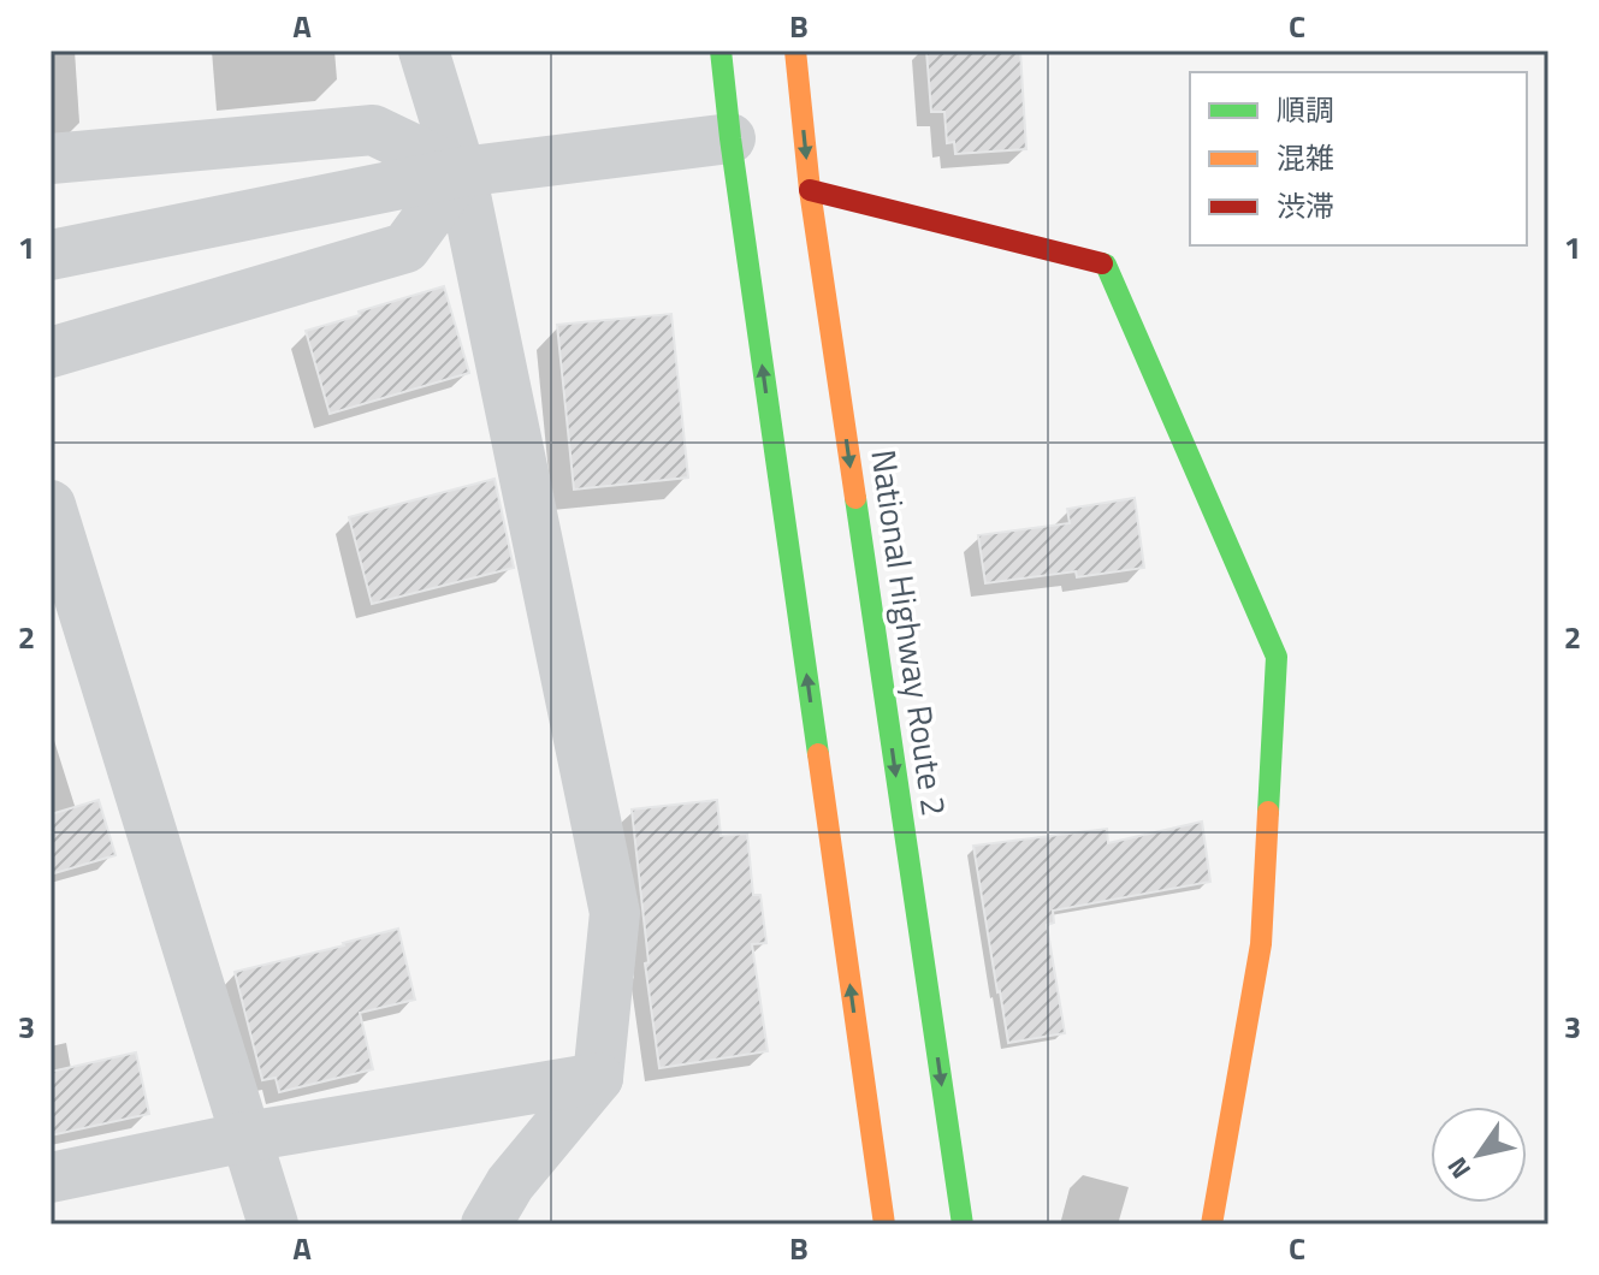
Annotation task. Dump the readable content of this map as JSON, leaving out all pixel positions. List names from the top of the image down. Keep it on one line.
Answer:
{"streets":{"main road":["National Highway Route 2"]},"legend":["順調","混雑","渋滞"],"north":"bottom left","grid":{"columns":["A","B","C"],"rows":["1","2","3"]}}
